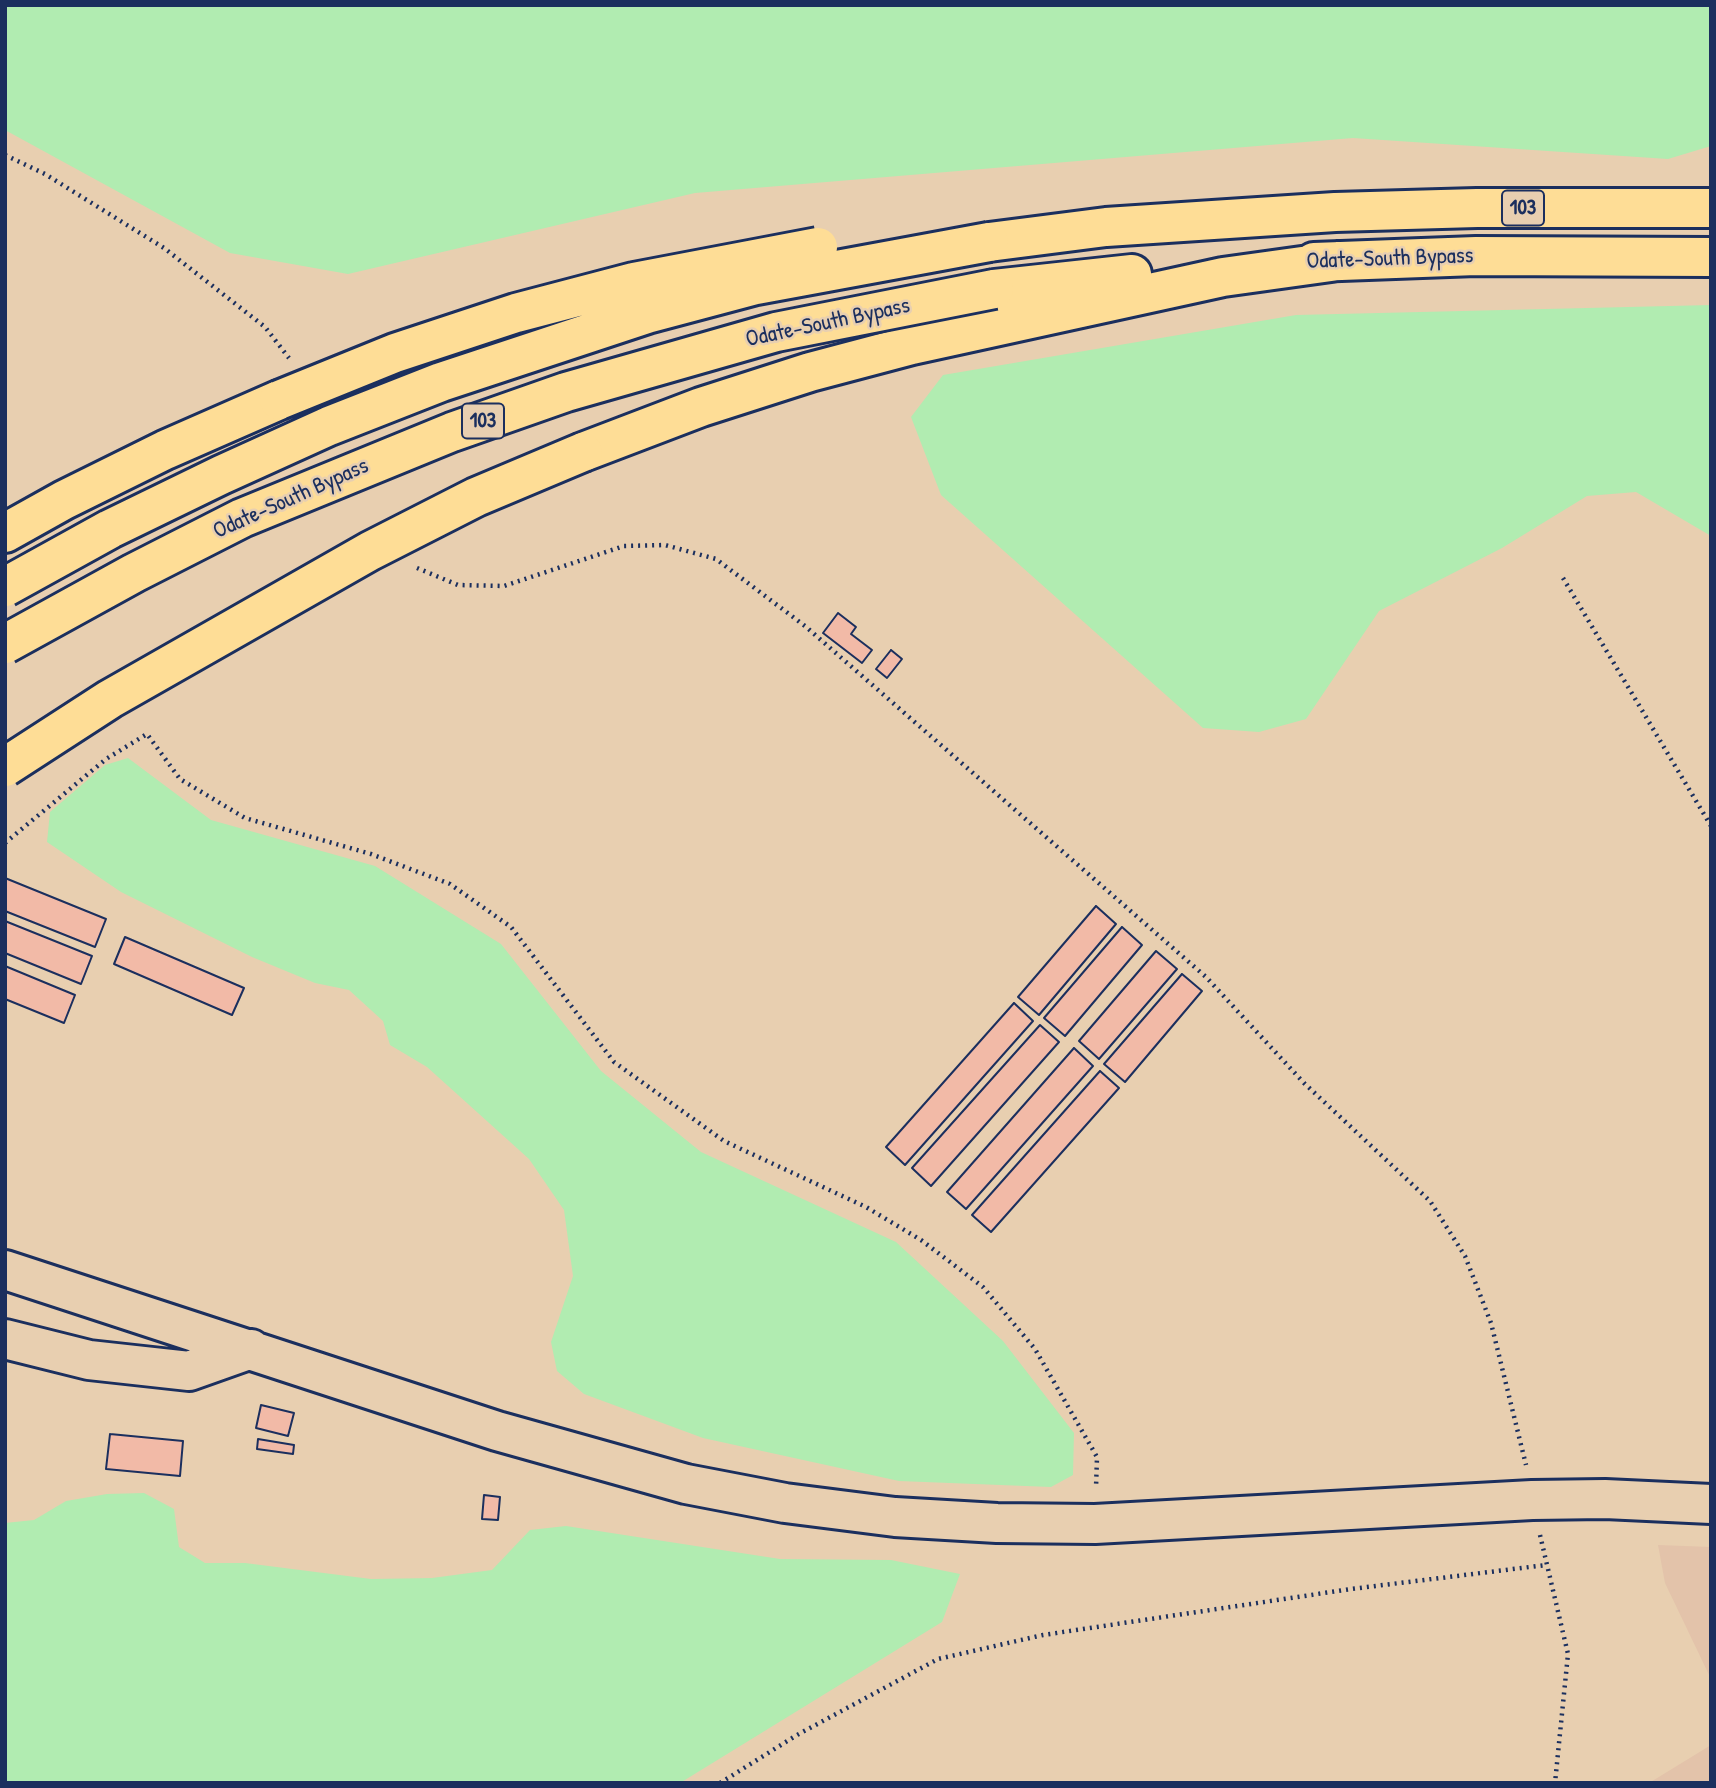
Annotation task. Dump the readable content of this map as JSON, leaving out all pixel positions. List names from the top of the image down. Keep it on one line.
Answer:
{"streets":{"highway":["103","Odate-South Bypass"]}}
